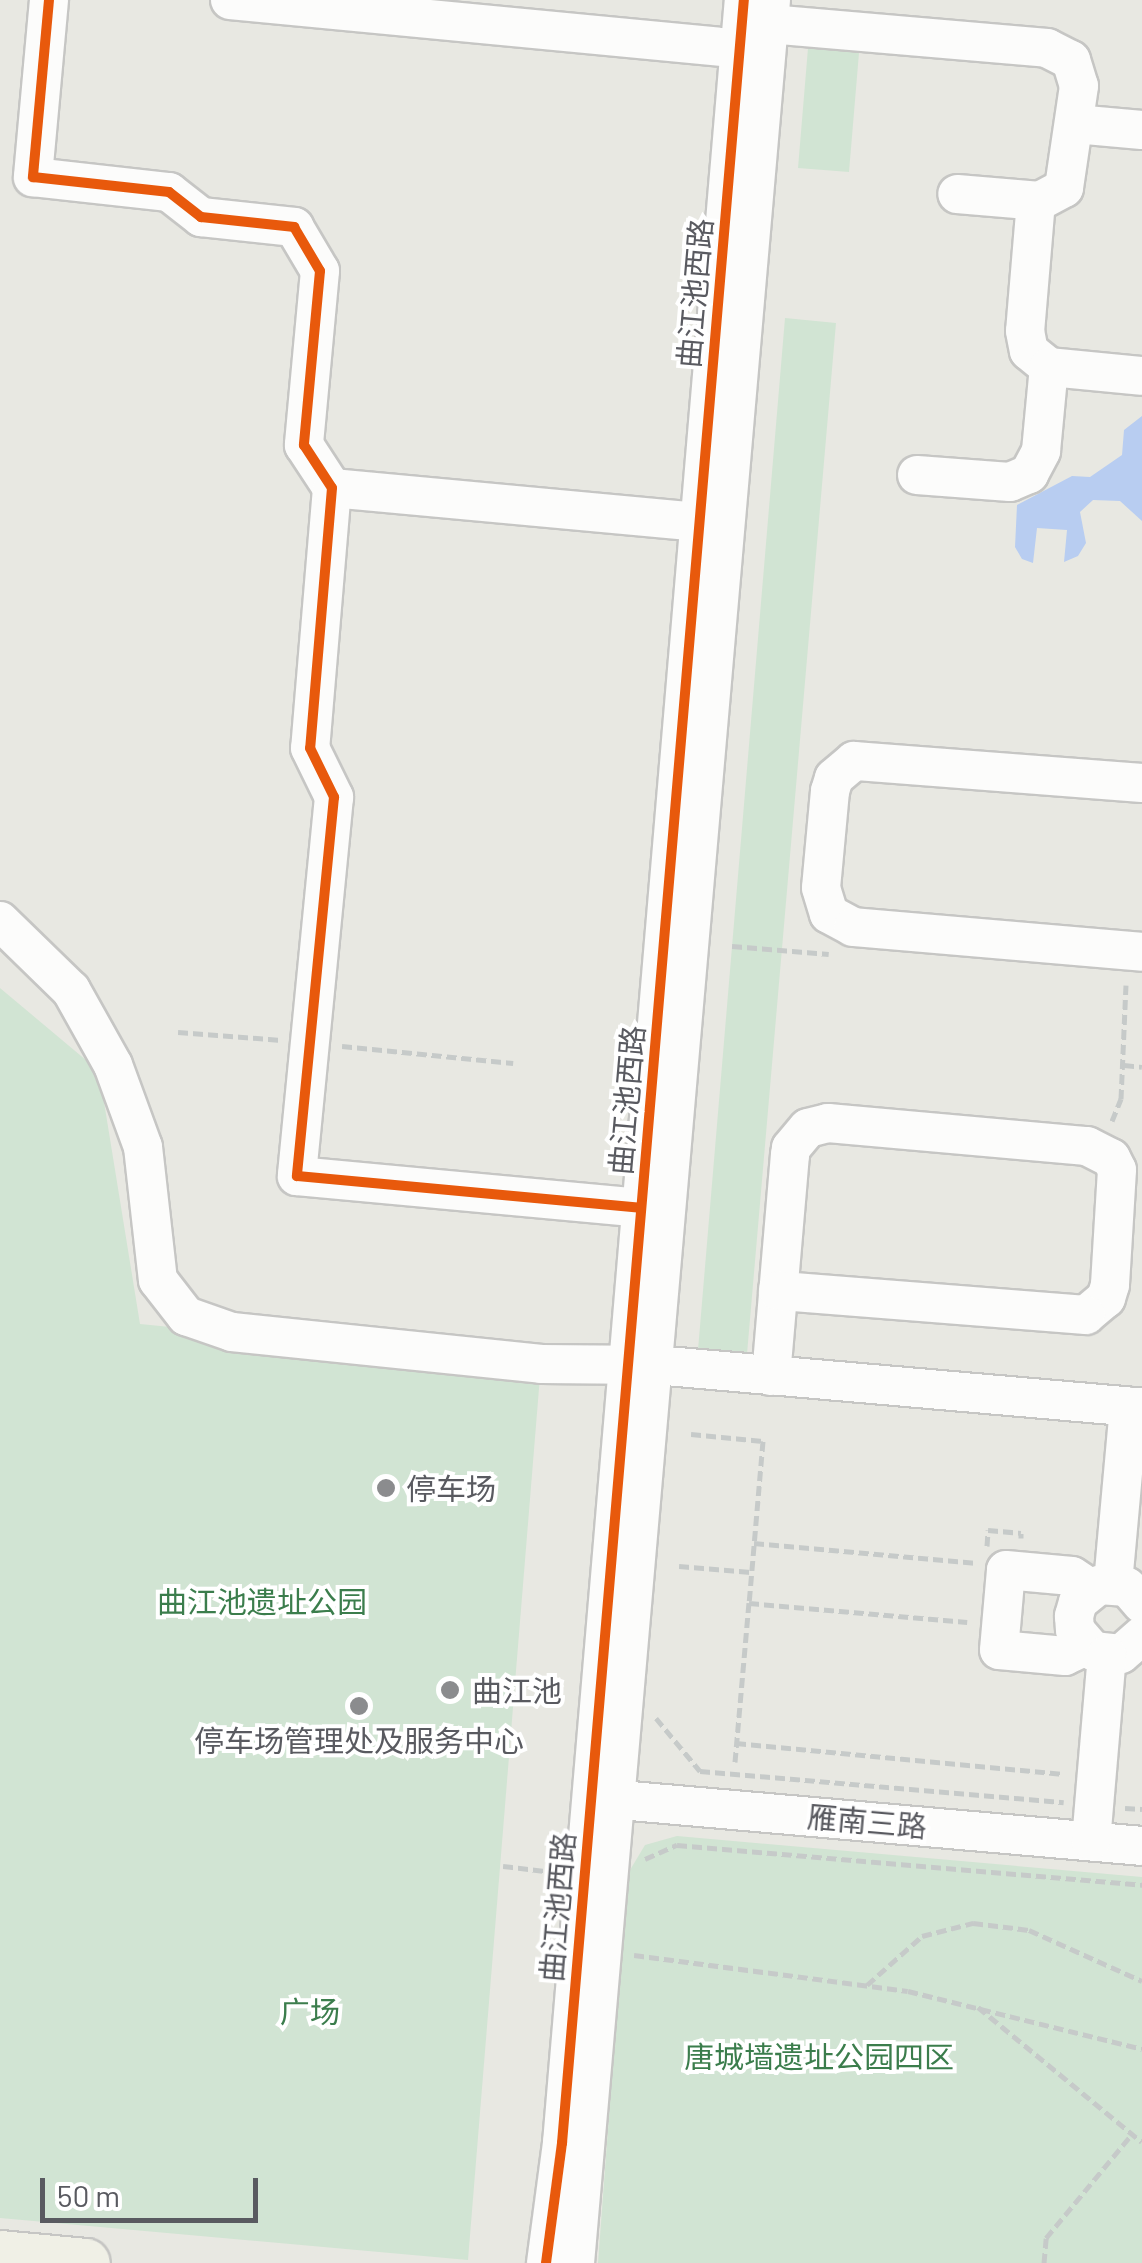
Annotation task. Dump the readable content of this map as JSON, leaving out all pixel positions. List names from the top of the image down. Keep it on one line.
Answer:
{"streets":{"street":["曲江池西路","雁南三路"]},"crossings":[["曲江池西路","雁南三路"]],"parks":["曲江池遗址公园","广场","唐城墙遗址公园四区"],"places":["停车场","曲江池","停车场管理处及服务中心"],"scale_bar":"50 m"}
